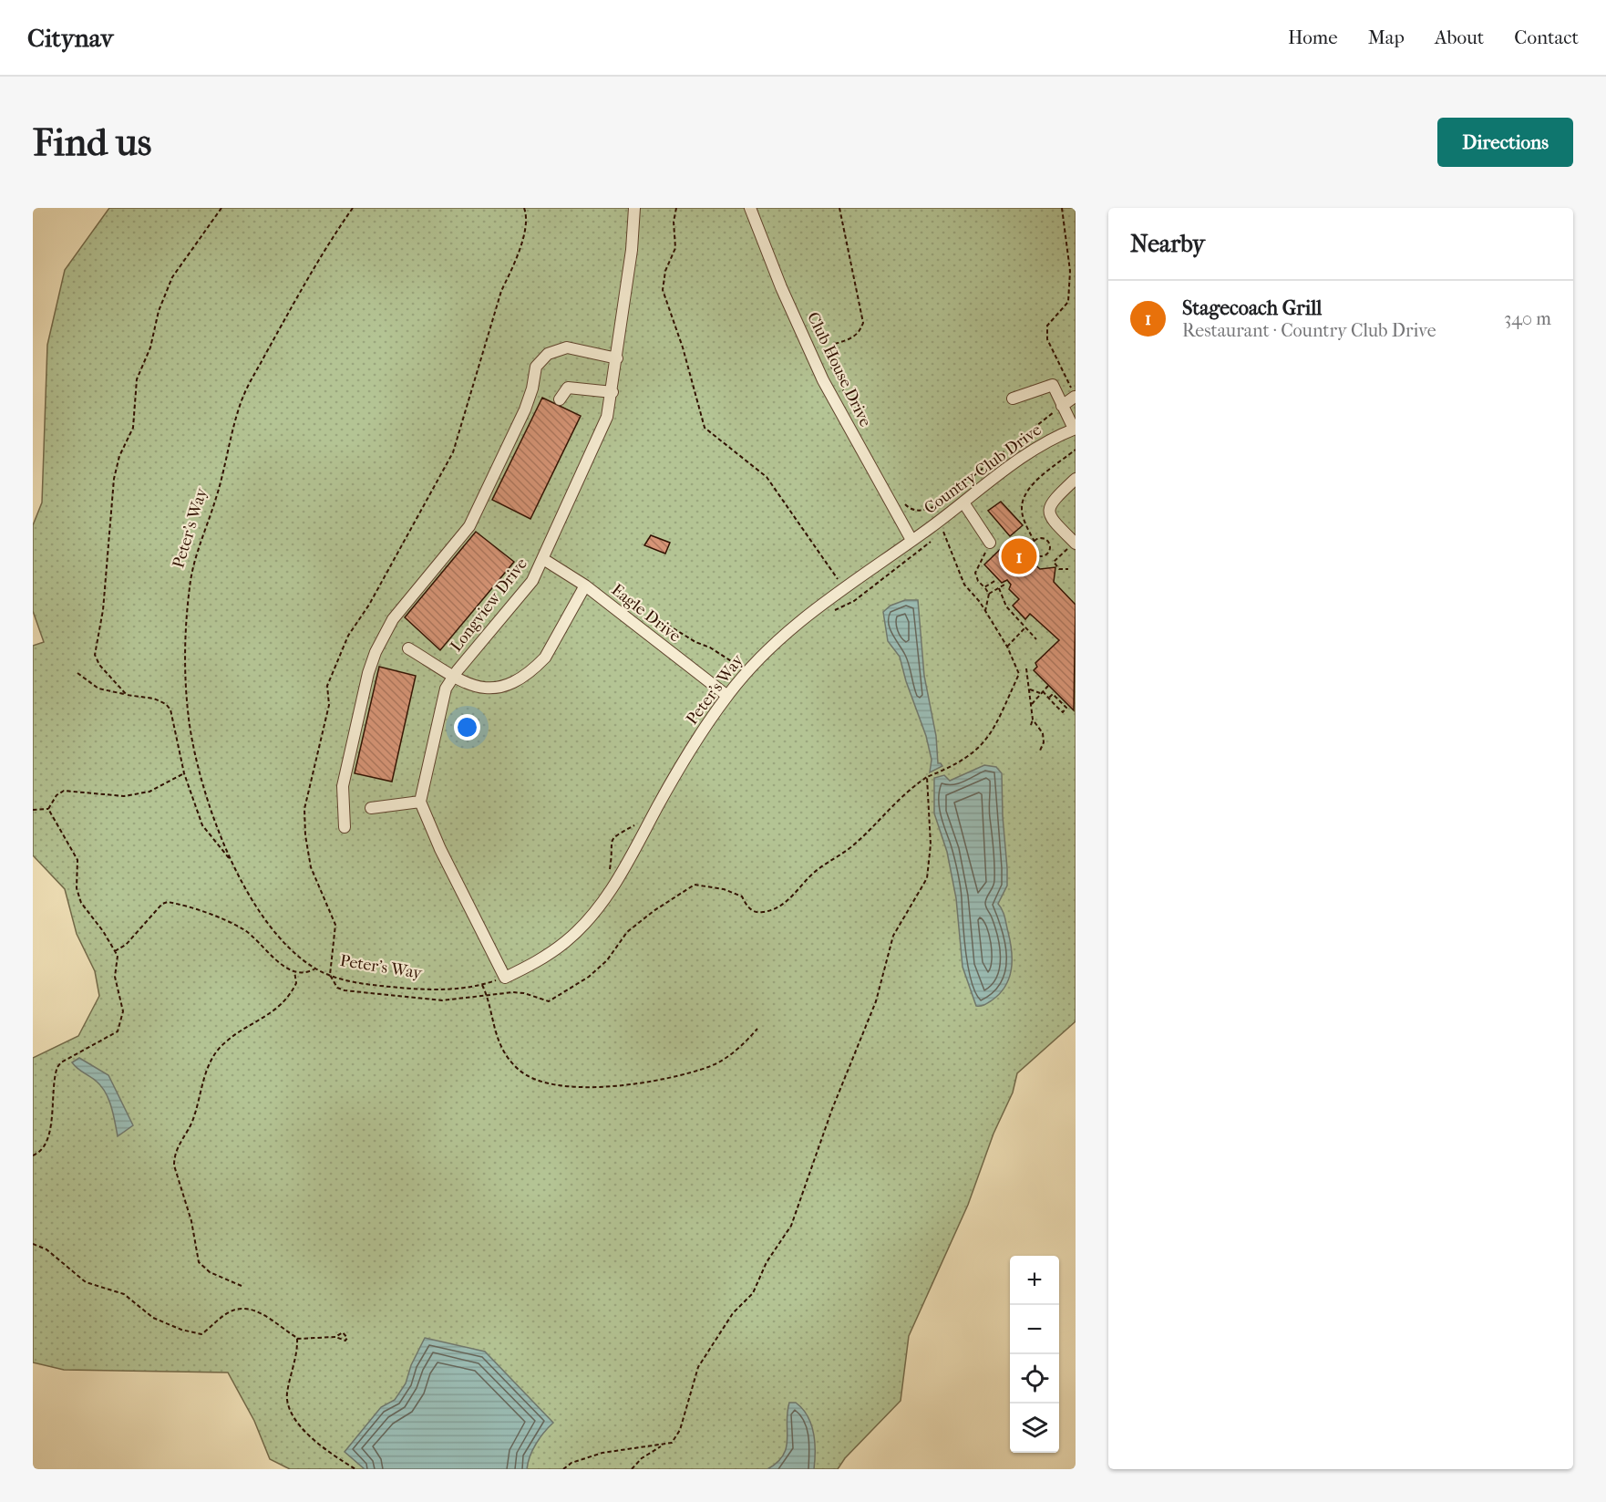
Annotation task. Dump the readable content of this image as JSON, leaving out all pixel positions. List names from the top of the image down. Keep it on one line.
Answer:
{"streets":{"street":["Club House Drive","Country Club Drive","Peter's Way","Longview Drive","Eagle Drive"]},"crossings":[["Club House Drive","Country Club Drive"],["Club House Drive","Peter's Way"],["Country Club Drive","Peter's Way"],["Peter's Way","Eagle Drive"],["Longview Drive","Eagle Drive"]],"page":{"header":"Citynav","nav":["Home","Map","About","Contact"],"buttons":"Directions","title":"Find us","heading":"Nearby","list":[{"mark":"1","name":"Stagecoach Grill","note":"Restaurant · Country Club Drive","value":"340 m"}],"pins":"1","map_buttons":["+","−"]}}
